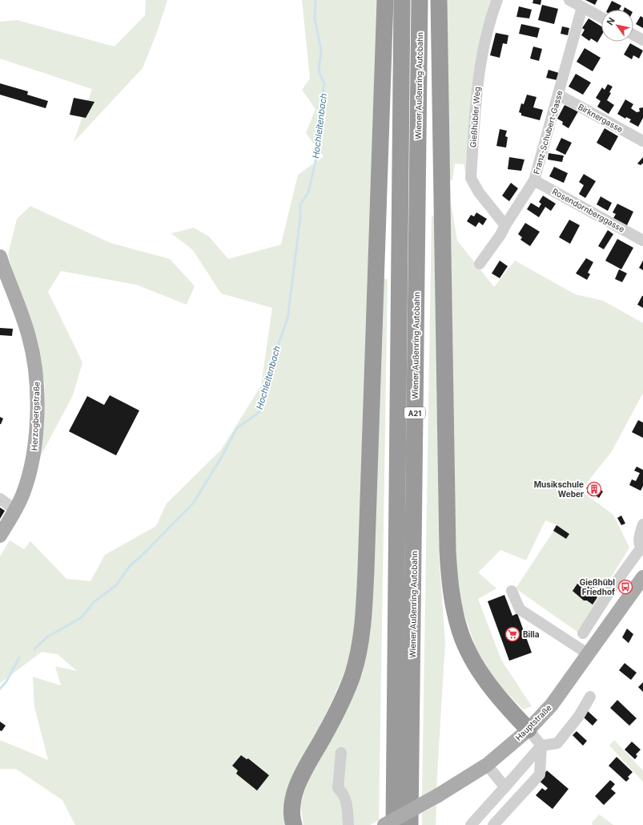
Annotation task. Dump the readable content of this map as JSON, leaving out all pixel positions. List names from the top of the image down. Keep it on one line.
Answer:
{"streets":{"highway":["Wiener Außenring Autobahn","A21"],"main road":["Herzogbergstraße","Hauptstraße"],"street":["Gießhübler Weg","Birknergasse","Franz-Schubert-Gasse","Rosendornberggasse"]},"crossings":[["Gießhübler Weg","Franz-Schubert-Gasse"],["Birknergasse","Franz-Schubert-Gasse"],["Franz-Schubert-Gasse","Rosendornberggasse"]],"water":["Hochleitenbach"],"places":{"building":["Musikschule Weber"],"bus stop":["Gießhübl Friedhof"],"supermarket":["Billa"]},"north":"top left"}
